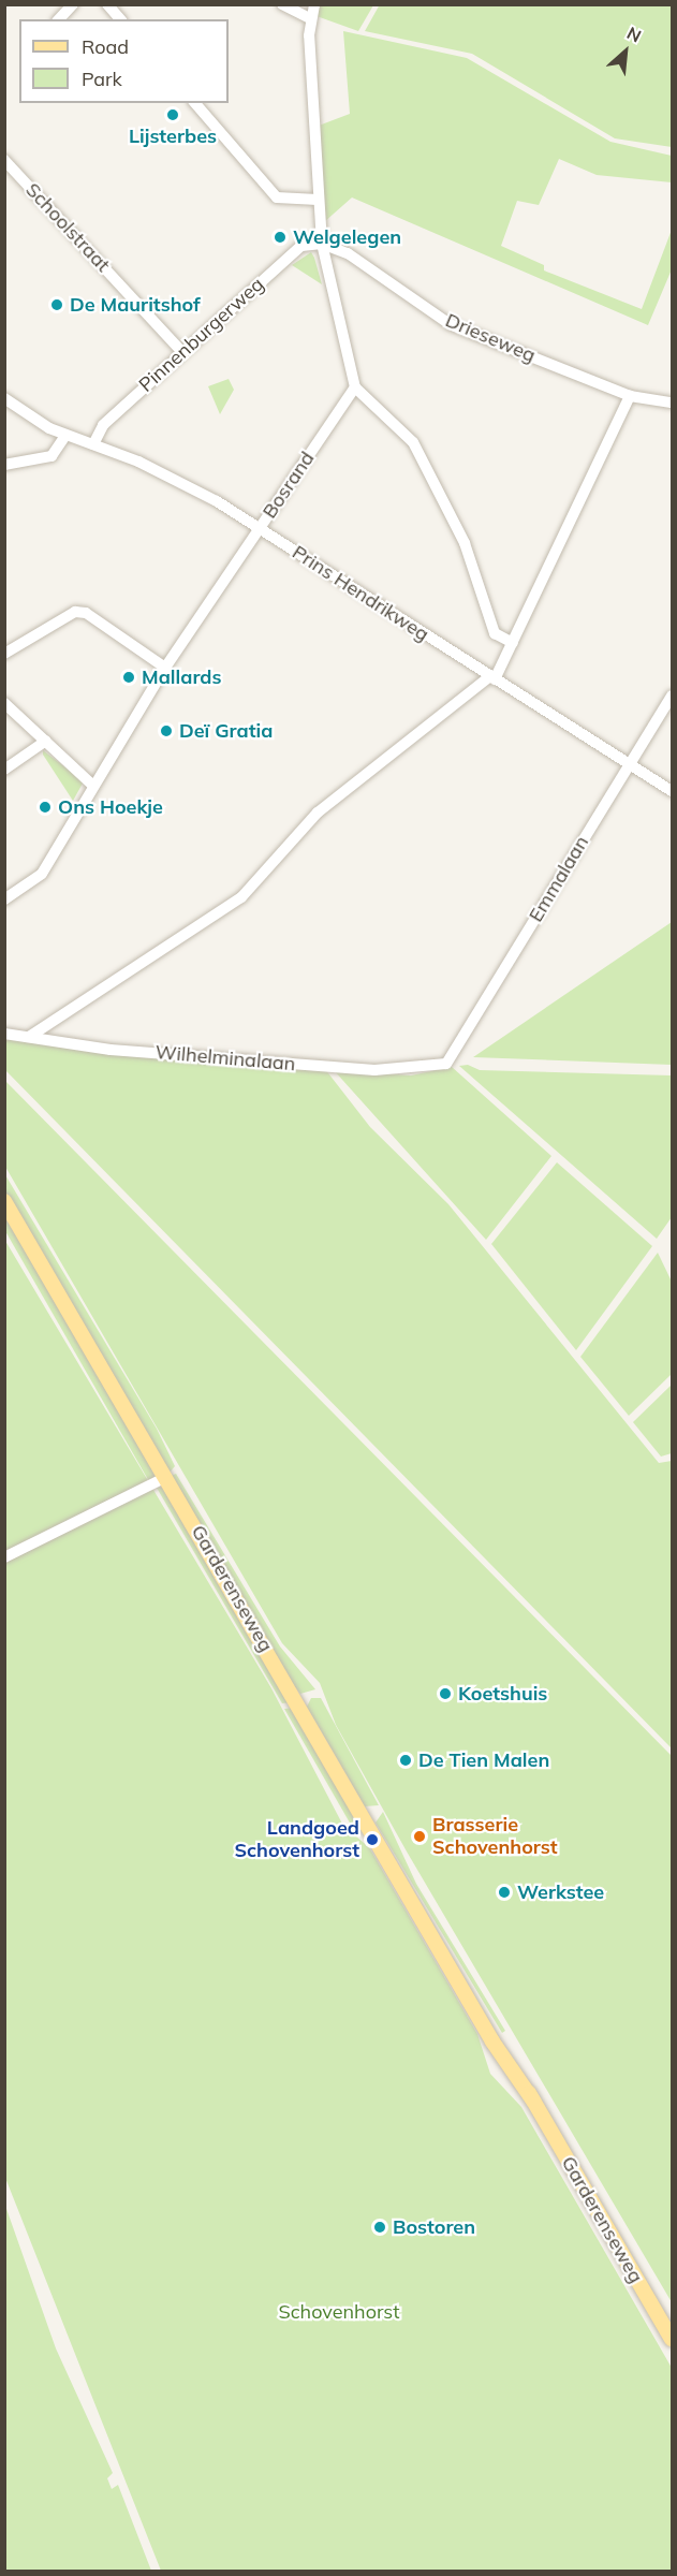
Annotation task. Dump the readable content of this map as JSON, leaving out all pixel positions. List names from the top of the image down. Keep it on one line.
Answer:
{"streets":{"main road":["Garderenseweg"],"street":["Schoolstraat","Pinnenburgerweg","Drieseweg","Bosrand","Prins Hendrikweg","Emmalaan","Wilhelminalaan"]},"crossings":[["Schoolstraat","Pinnenburgerweg"],["Pinnenburgerweg","Drieseweg"],["Pinnenburgerweg","Prins Hendrikweg"],["Bosrand","Prins Hendrikweg"],["Prins Hendrikweg","Emmalaan"],["Emmalaan","Wilhelminalaan"]],"parks":["Schovenhorst"],"places":["Lijsterbes","Welgelegen","De Mauritshof","Mallards","Deï Gratia","Ons Hoekje","Koetshuis","De Tien Malen","Brasserie Schovenhorst","Landgoed Schovenhorst","Werkstee","Bostoren"],"legend":["Road","Park"],"north":"top right"}
